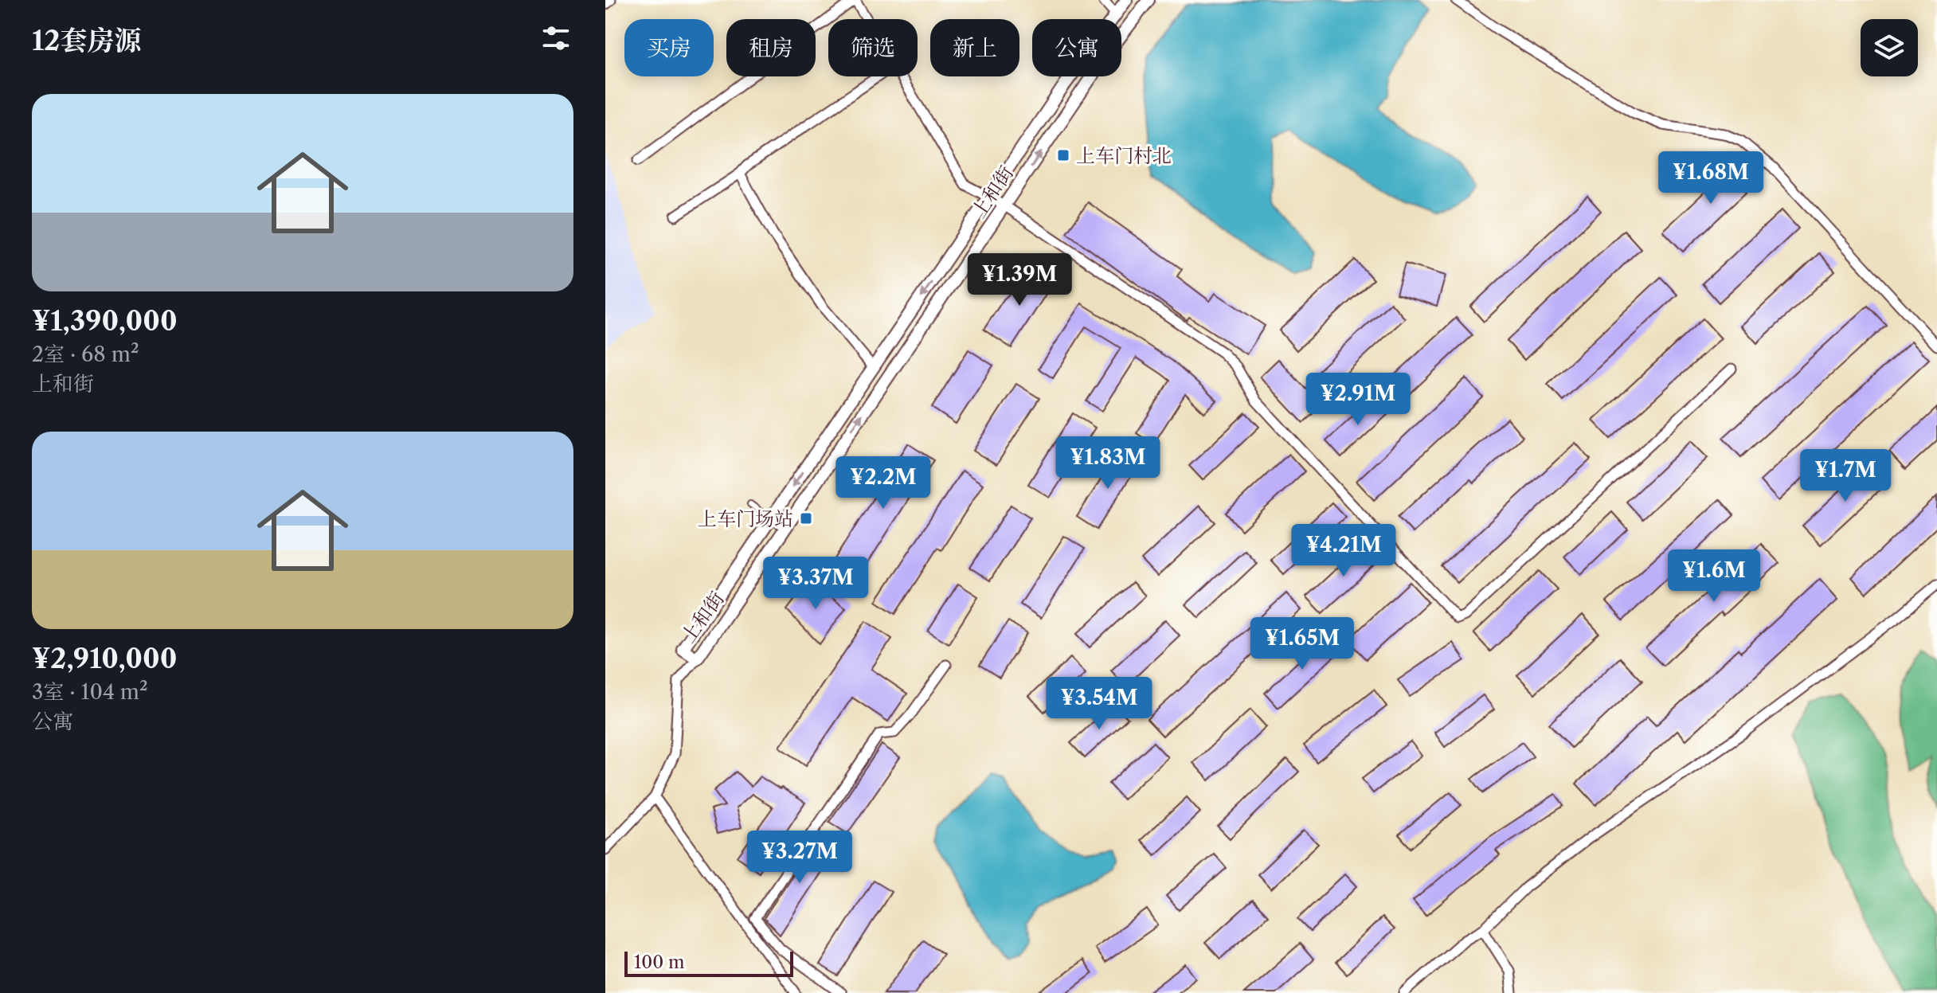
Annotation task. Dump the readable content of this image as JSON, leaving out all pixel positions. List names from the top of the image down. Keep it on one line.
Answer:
{"streets":{"street":["上和街"]},"places":{"transit":["上车门村北","上车门场站"]},"scale_bar":"100 m","page":{"heading":"12套房源","chip":["买房","租房","筛选","新上","公寓"],"list":[{"name":"¥1,390,000","note":"2室 · 68 m² · 上和街"},{"name":"¥2,910,000","note":"3室 · 104 m² · 公寓"}],"price":["¥1.68M","¥1.39M","¥2.91M","¥1.83M","¥1.7M","¥2.2M","¥4.21M","¥1.6M","¥3.37M","¥1.65M","¥3.54M","¥3.27M"],"scale":"100 m"}}
